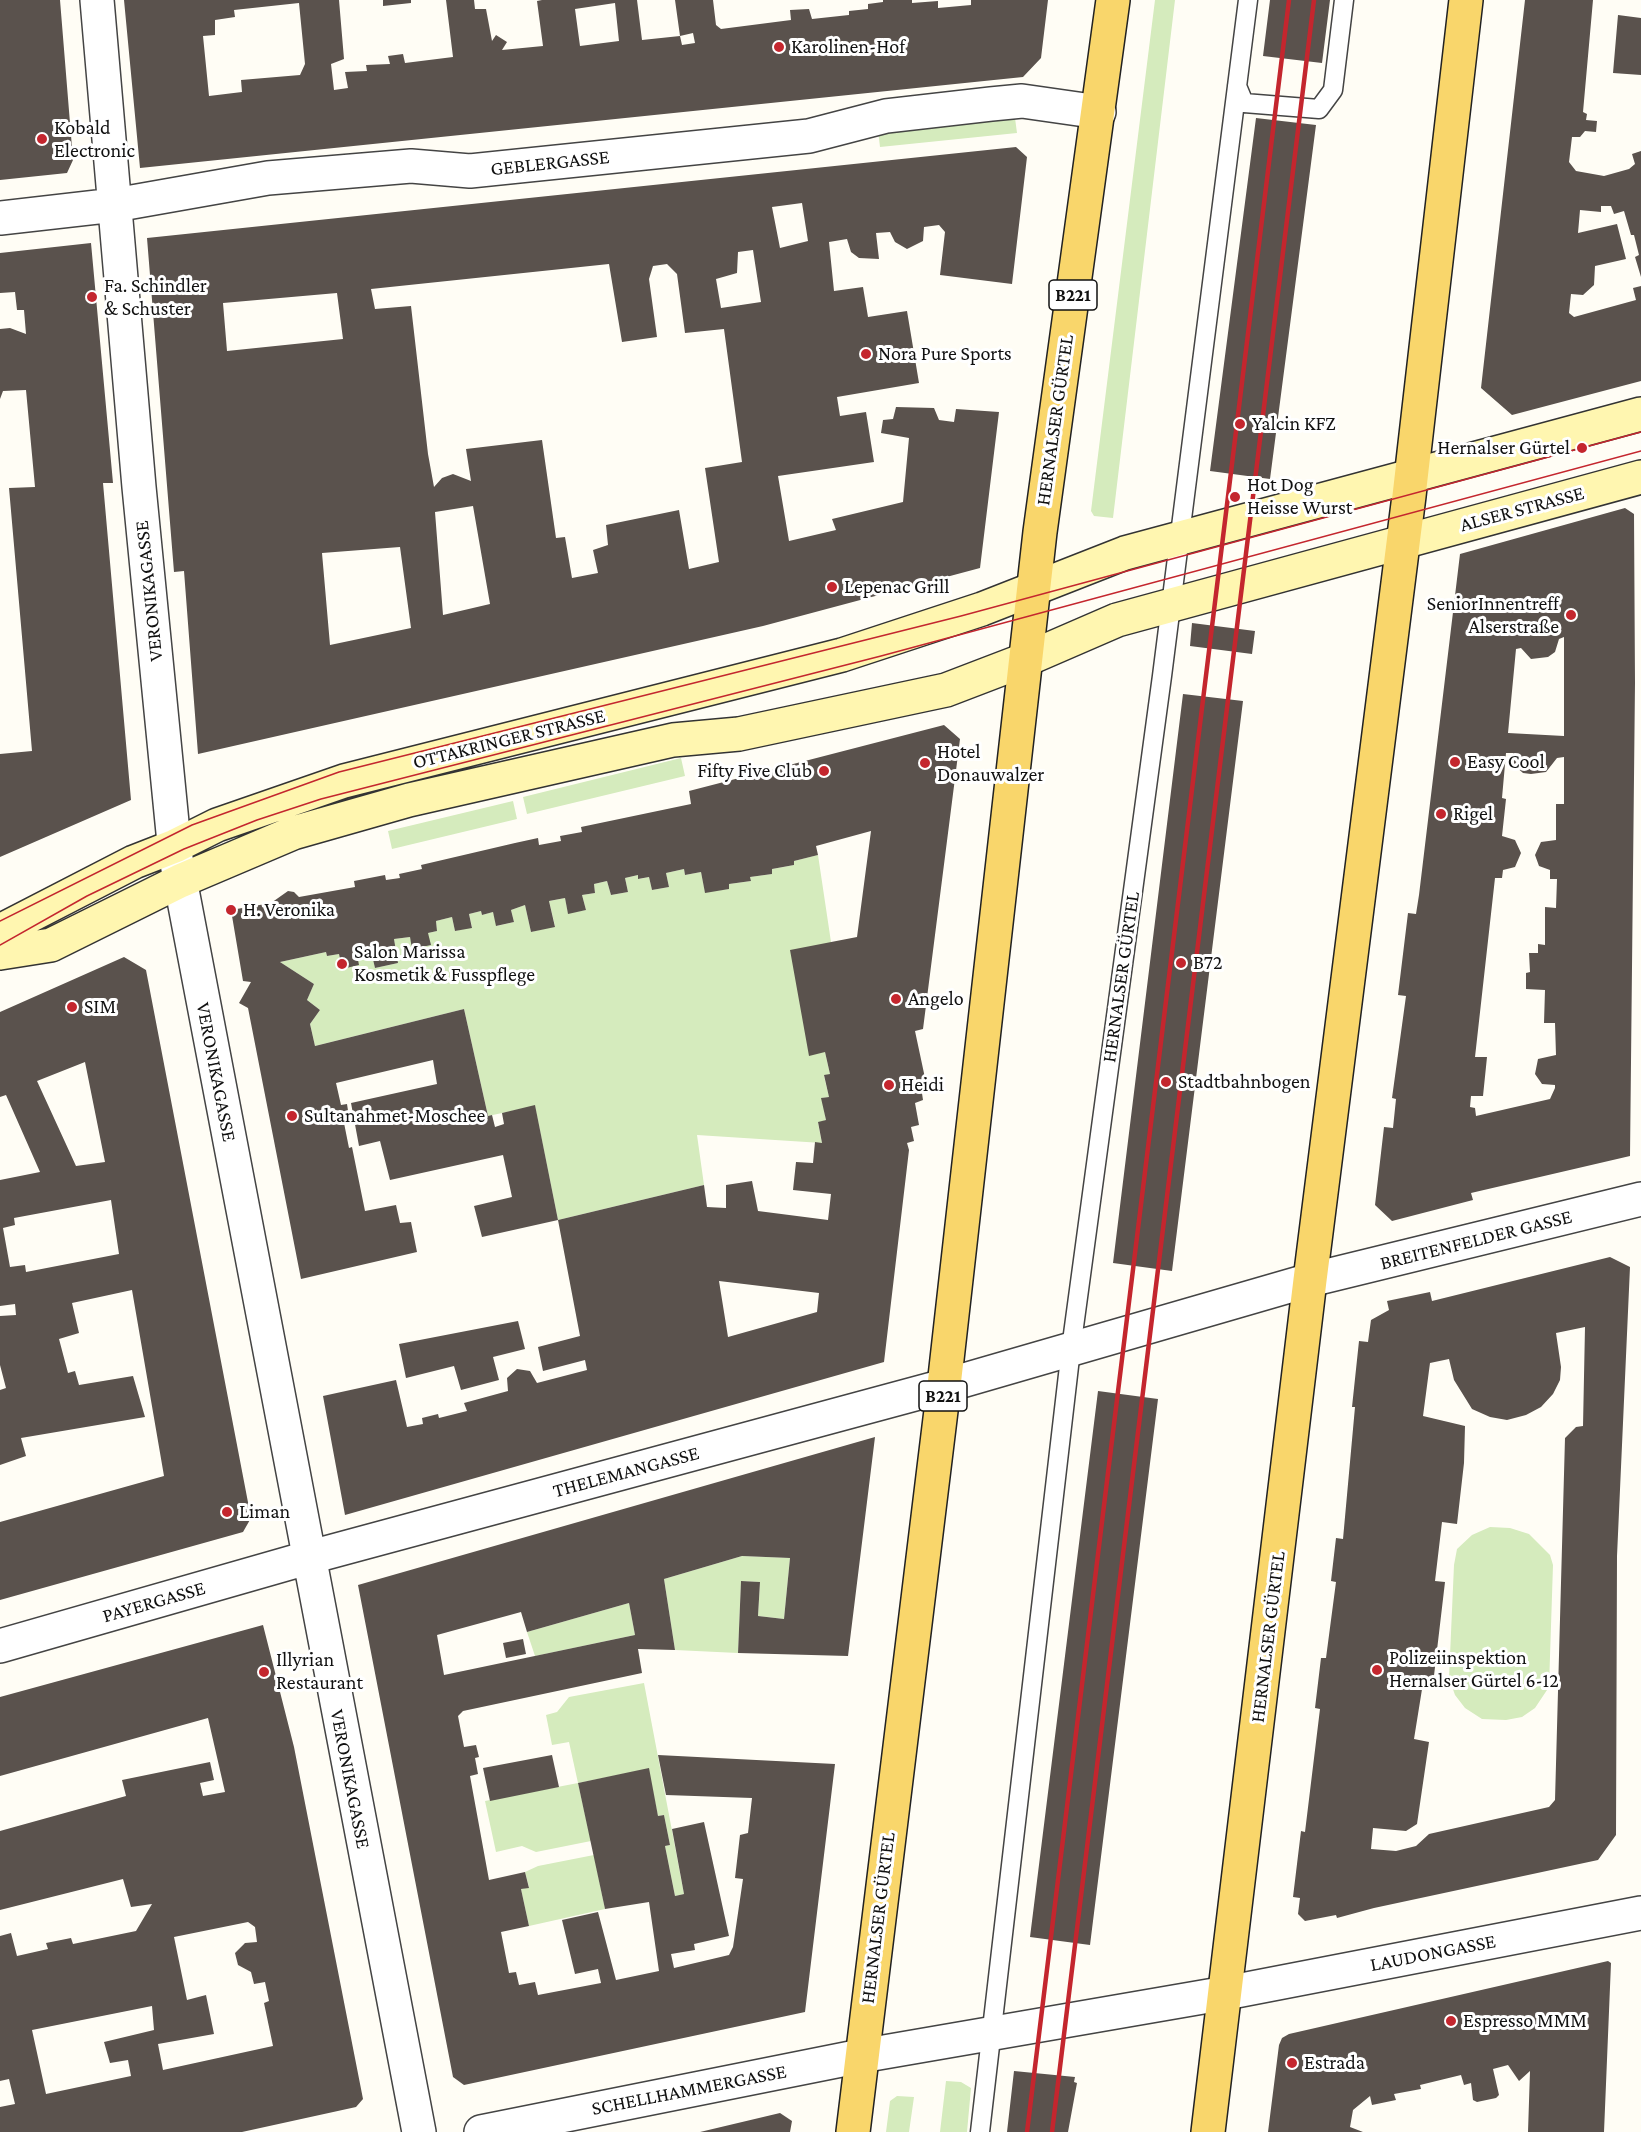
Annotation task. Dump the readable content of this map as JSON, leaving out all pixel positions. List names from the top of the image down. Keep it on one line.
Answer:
{"streets":{"main road":["B221","HERNALSER GÜRTEL","ALSER STRASSE","OTTAKRINGER STRASSE"],"street":["GEBLERGASSE","VERONIKAGASSE","BREITENFELDER GASSE","THELEMANGASSE","PAYERGASSE","LAUDONGASSE","SCHELLHAMMERGASSE"]},"crossings":[["GEBLERGASSE","HERNALSER GÜRTEL"],["GEBLERGASSE","VERONIKAGASSE"],["HERNALSER GÜRTEL","ALSER STRASSE"],["HERNALSER GÜRTEL","OTTAKRINGER STRASSE"],["HERNALSER GÜRTEL","BREITENFELDER GASSE"],["HERNALSER GÜRTEL","THELEMANGASSE"],["HERNALSER GÜRTEL","LAUDONGASSE"],["HERNALSER GÜRTEL","SCHELLHAMMERGASSE"],["VERONIKAGASSE","OTTAKRINGER STRASSE"],["VERONIKAGASSE","THELEMANGASSE"],["VERONIKAGASSE","PAYERGASSE"],["THELEMANGASSE","PAYERGASSE"]],"places":["Karolinen-Hof","Kobald Electronic","Fa. Schindler & Schuster","Nora Pure Sports","Yalcin KFZ","Hernalser Gürtel","Hot Dog Heisse Wurst","Lepenac Grill","SeniorInnentreff Alserstraße","Easy Cool","Hotel Donauwalzer","Fifty Five Club","Rigel","H. Veronika","B72","Salon Marissa Kosmetik & Fusspflege","Angelo","SIM","Stadtbahnbogen","Heidi","Sultanahmet-Moschee","Liman","Polizeiinspektion Hernalser Gürtel 6-12","Illyrian Restaurant","Espresso MMM","Estrada"]}
